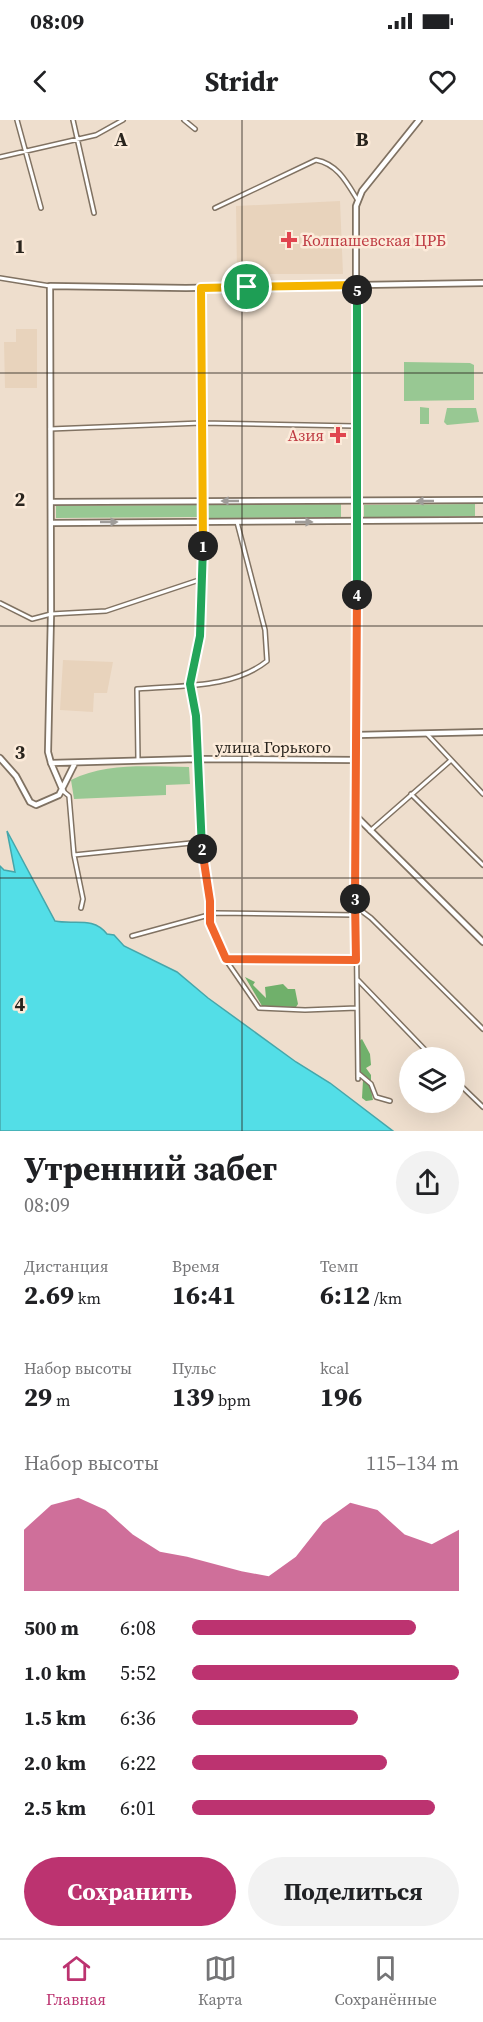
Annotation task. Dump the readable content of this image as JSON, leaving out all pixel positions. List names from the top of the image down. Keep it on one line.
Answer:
{"streets":{"street":["улица Горького"]},"places":{"health":["Колпашевская ЦРБ","Азия"]},"page":{"status":"08:09","header":"Stridr","pins":["5","1","4","2","3"],"heading":["Утренний забег","08:09"],"stats":[["Дистанция","2.69 km"],["Время","16:41"],["Темп","6:12 /km"],["Набор высоты","29 m"],["Пульс","139 bpm"],["kcal","196"]],"chart":["Набор высоты","115–134 m"],"list":[{"name":"500 m","note":"6:08"},{"name":"1.0 km","note":"5:52"},{"name":"1.5 km","note":"6:36"},{"name":"2.0 km","note":"6:22"},{"name":"2.5 km","note":"6:01"}],"buttons":["Сохранить","Поделиться"],"tabs":["Главная","Карта","Сохранённые"]},"grid":{"columns":["A","B"],"rows":["1","2","3","4"]}}
